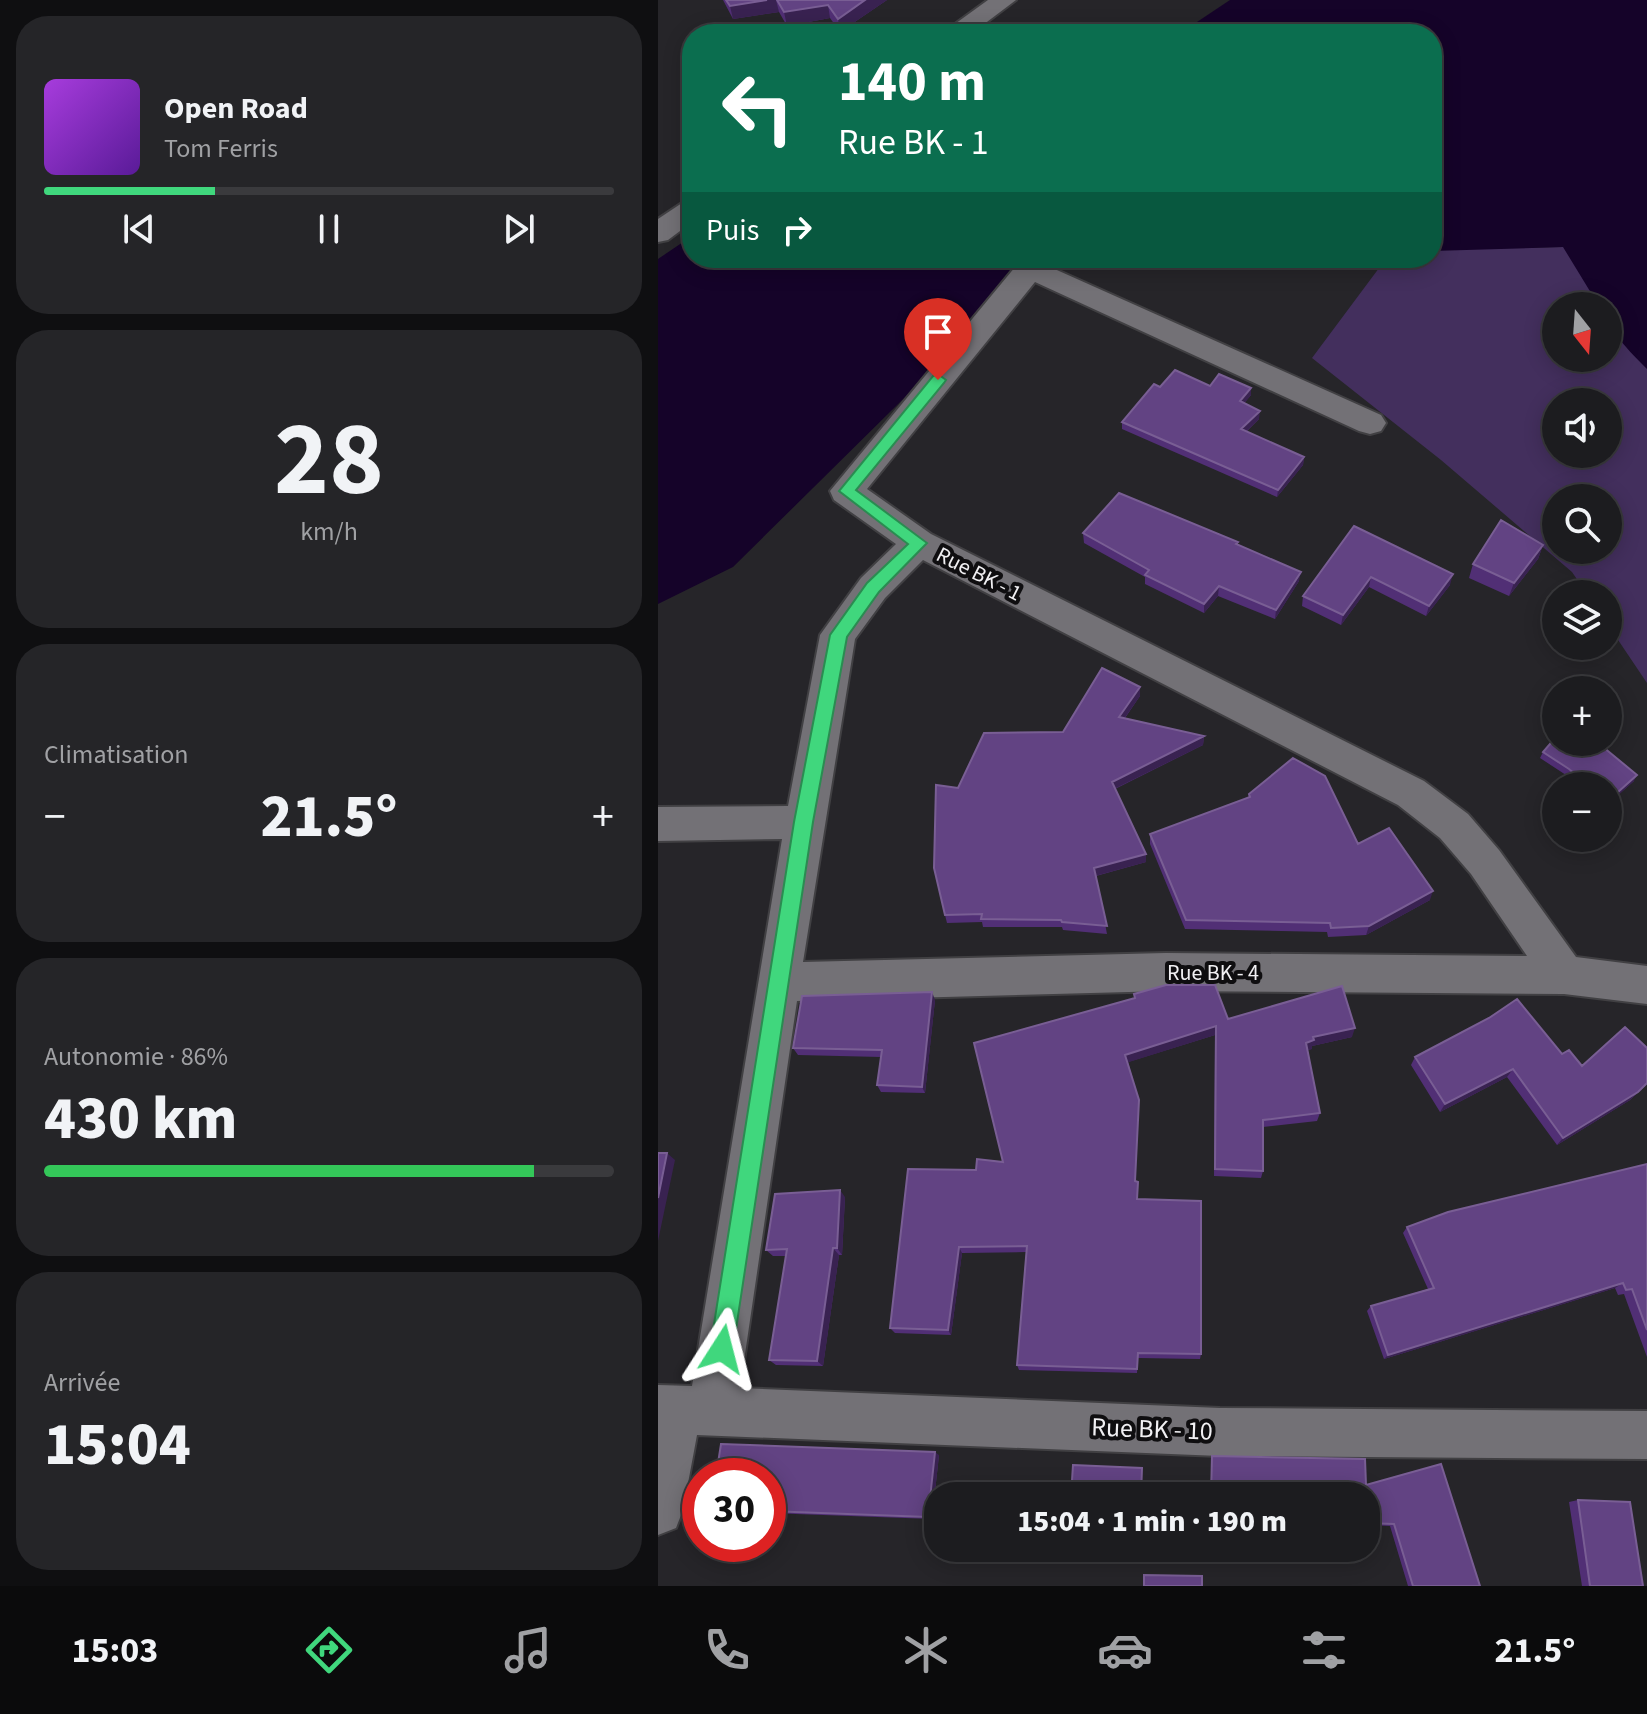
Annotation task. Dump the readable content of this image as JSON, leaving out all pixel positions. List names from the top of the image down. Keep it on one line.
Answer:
{"streets":{"street":["Rue BK - 1","Rue BK - 4","Rue BK - 10"]},"crossings":[["Rue BK - 1","Rue BK - 4"]],"north":"bottom","page":{"turn":["140 m","Rue BK - 1"],"song":["Open Road","Tom Ferris"],"then":"Puis","map_buttons":["+","−"],"tile":[["28","km/h"],"Climatisation",["Autonomie · 86%","430 km"],["Arrivée","15:04"]],"heat":["−","21.5°","+"],"limit":"30","trip":"15:04 · 1 min · 190 m","tabs":["15:03","21.5°"]}}
